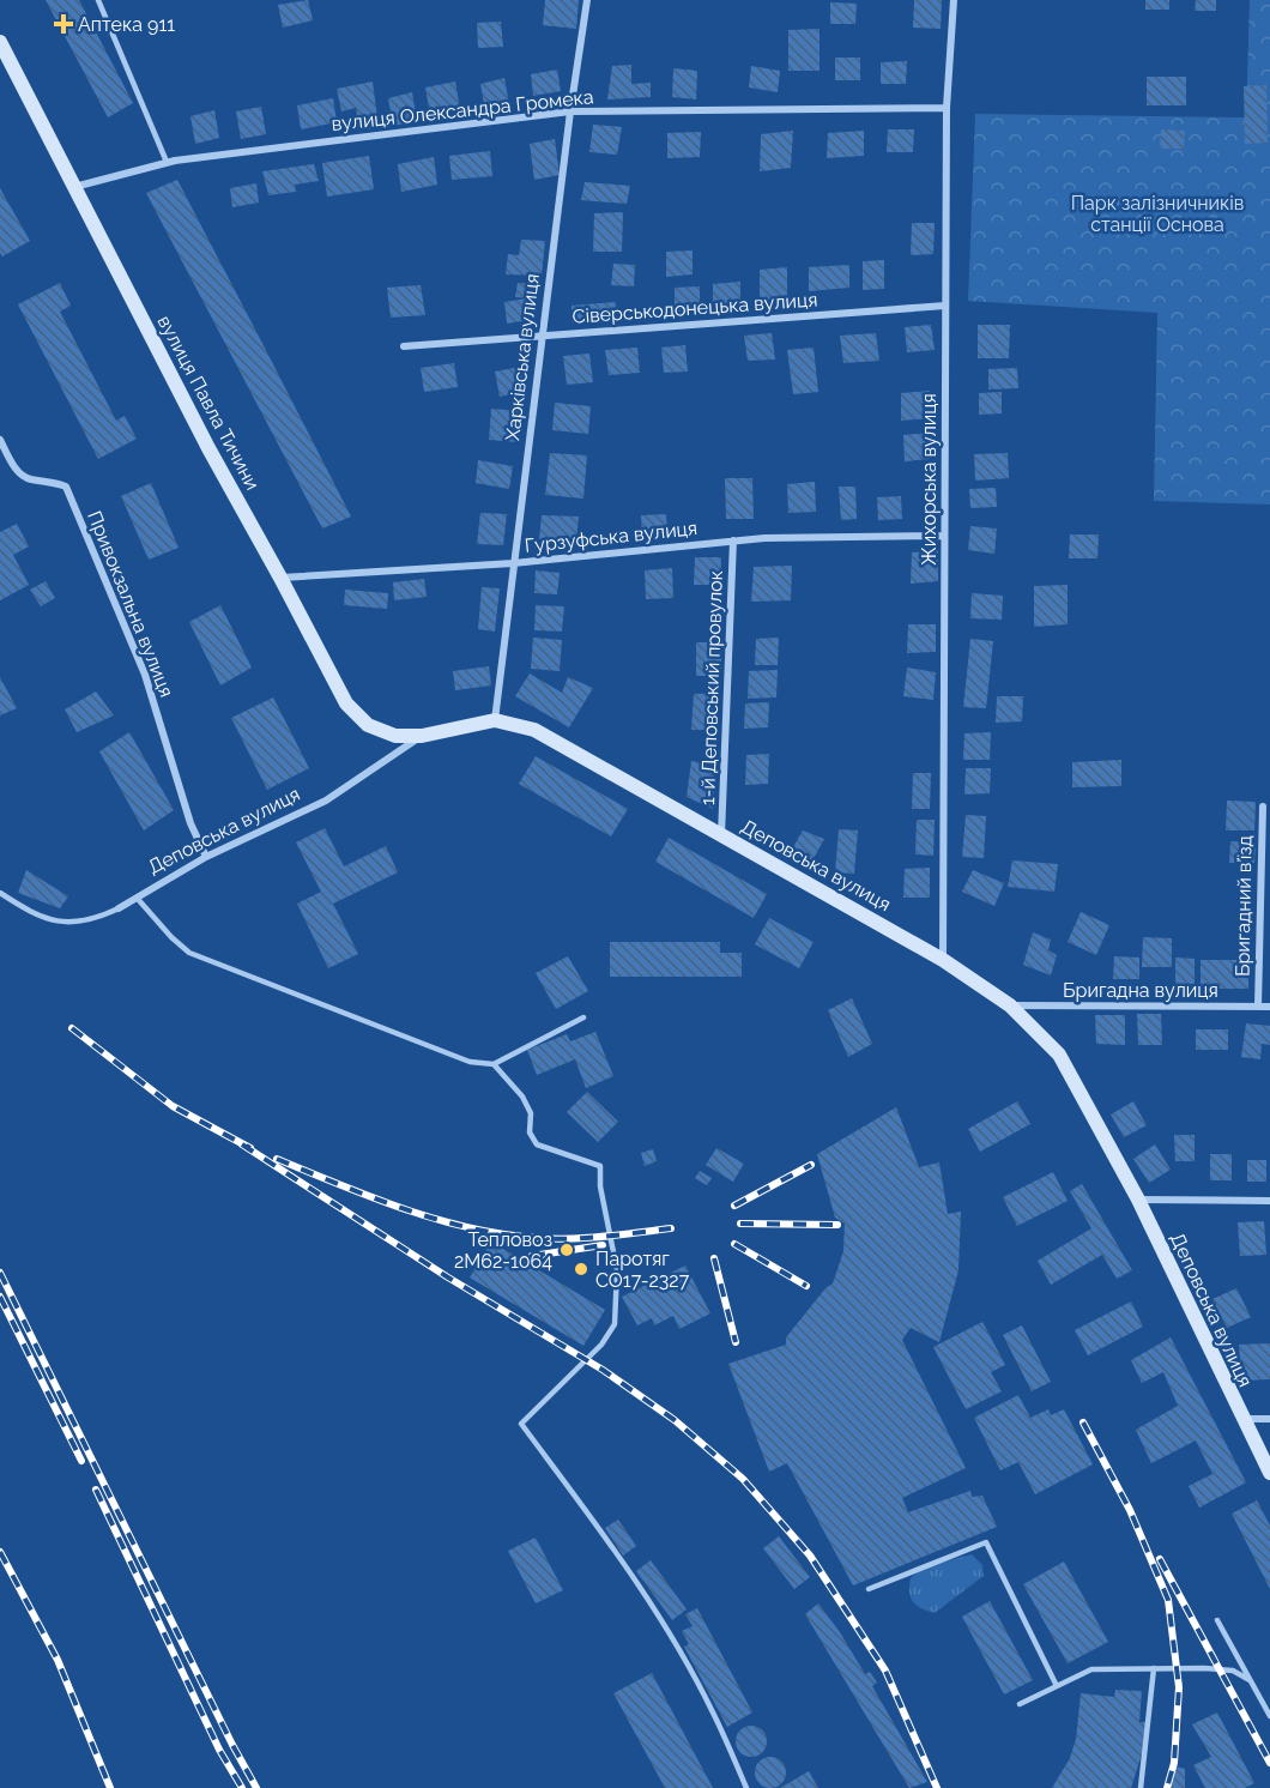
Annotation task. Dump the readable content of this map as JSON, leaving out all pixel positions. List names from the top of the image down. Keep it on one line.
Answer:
{"streets":{"main road":["вулиця Павла Тичини","Деповська вулиця"],"street":["вулиця Олександра Громека","Сіверськодонецька вулиця","Харківська вулиця","Жихорська вулиця","Гурзуфська вулиця","Привокзальна вулиця","1-й Деповський провулок","Бригадний в’їзд","Бригадна вулиця"]},"crossings":[["вулиця Олександра Громека","Харківська вулиця"],["вулиця Олександра Громека","вулиця Павла Тичини"],["вулиця Олександра Громека","Жихорська вулиця"],["Сіверськодонецька вулиця","Харківська вулиця"],["Сіверськодонецька вулиця","Жихорська вулиця"],["Харківська вулиця","Гурзуфська вулиця"],["Харківська вулиця","Деповська вулиця"],["вулиця Павла Тичини","Гурзуфська вулиця"],["вулиця Павла Тичини","Деповська вулиця"],["Жихорська вулиця","Гурзуфська вулиця"],["Жихорська вулиця","Деповська вулиця"],["Гурзуфська вулиця","1-й Деповський провулок"],["Привокзальна вулиця","Деповська вулиця"],["1-й Деповський провулок","Деповська вулиця"],["Деповська вулиця","Бригадна вулиця"],["Бригадний в’їзд","Бригадна вулиця"]],"parks":["Парк залізничників станції Основа"],"places":{"health":["Аптека 911"],"other":["Тепловоз 2М62-1064","Паротяг СО17-2327"]}}
